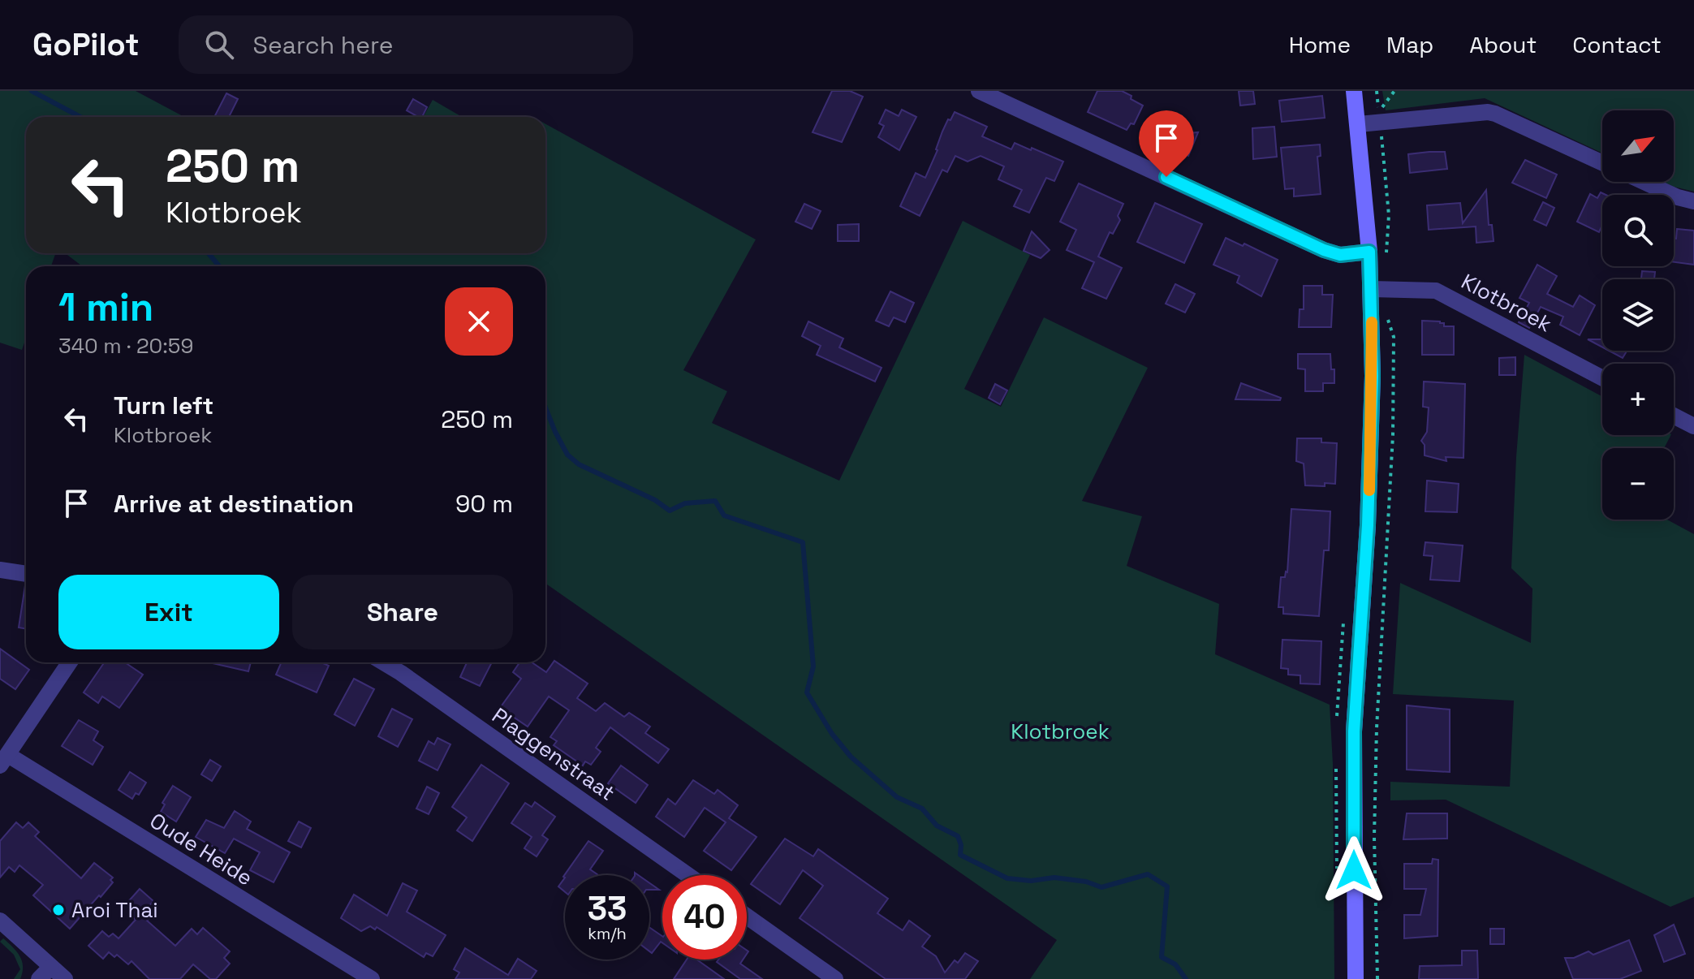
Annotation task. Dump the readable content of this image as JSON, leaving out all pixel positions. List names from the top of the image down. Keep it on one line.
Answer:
{"streets":{"street":["Klotbroek","Plaggenstraat","Oude Heide"]},"parks":["Klotbroek"],"places":["Aroi Thai"],"north":"top right","page":{"header":"GoPilot","search":"Search here","nav":["Home","Map","About","Contact"],"map_buttons":["+","−"],"turn":["250 m","Klotbroek"],"heading":["1 min","340 m · 20:59"],"list":[{"name":"Turn left","note":"Klotbroek","value":"250 m"},{"name":"Arrive at destination","value":"90 m"}],"buttons":["Exit","Share"],"speed":"33 km/h","limit":"40"}}
